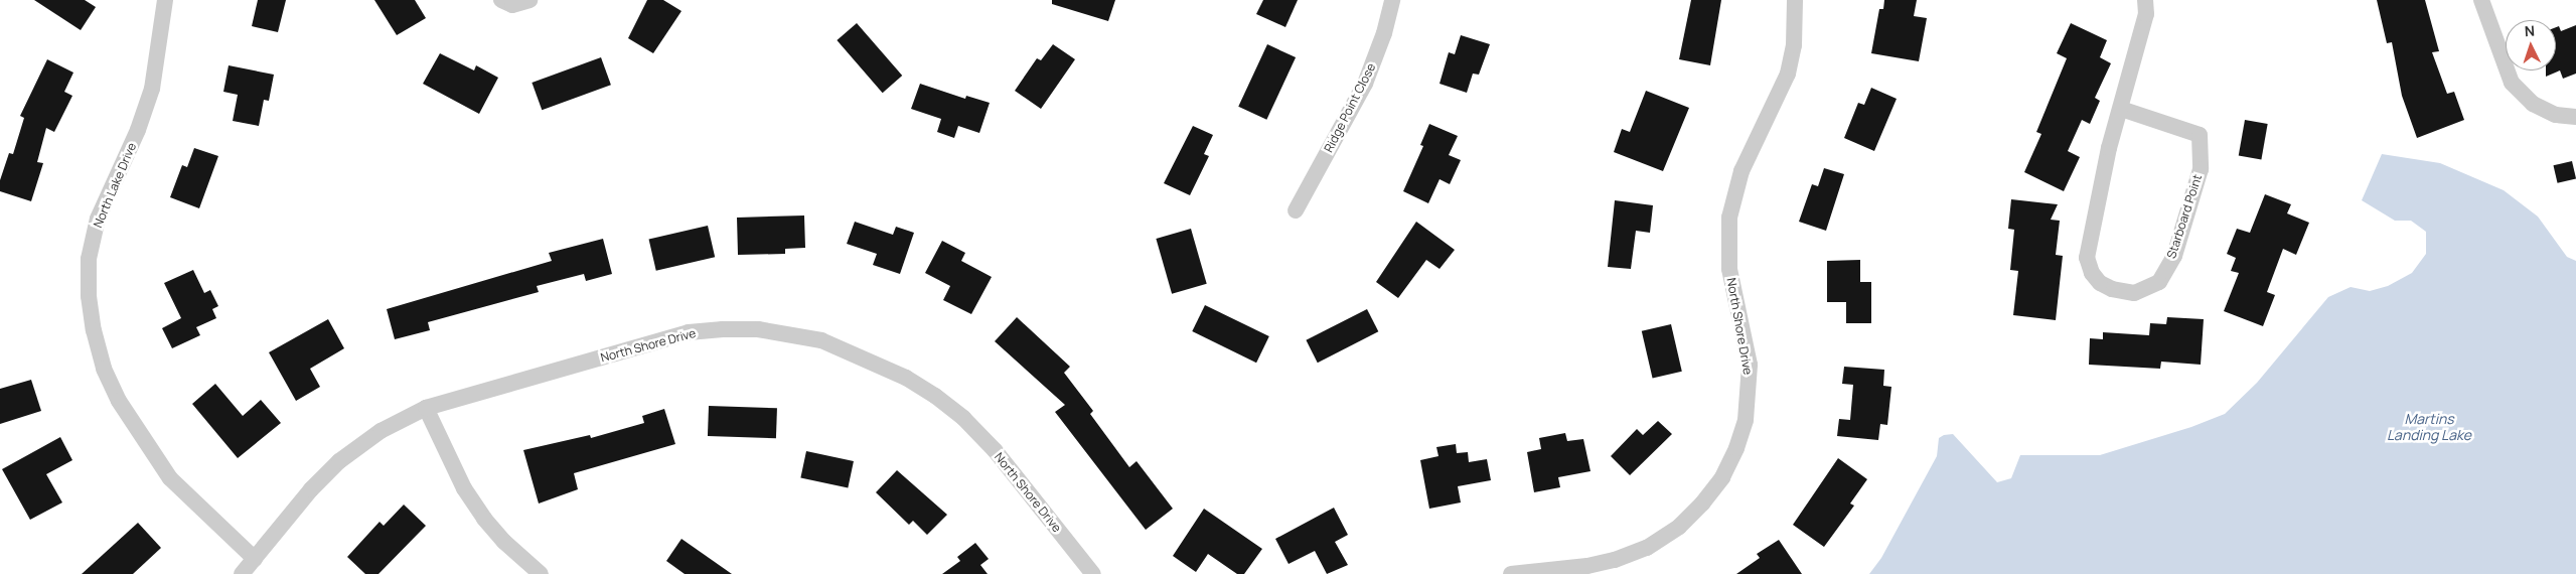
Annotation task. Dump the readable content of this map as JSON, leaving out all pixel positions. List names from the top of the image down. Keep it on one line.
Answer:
{"streets":{"street":["Ridge Point Close","North Lake Drive","Starboard Point","North Shore Drive"]},"crossings":[["North Lake Drive","North Shore Drive"]],"water":["Martins Landing Lake"],"north":"top"}
